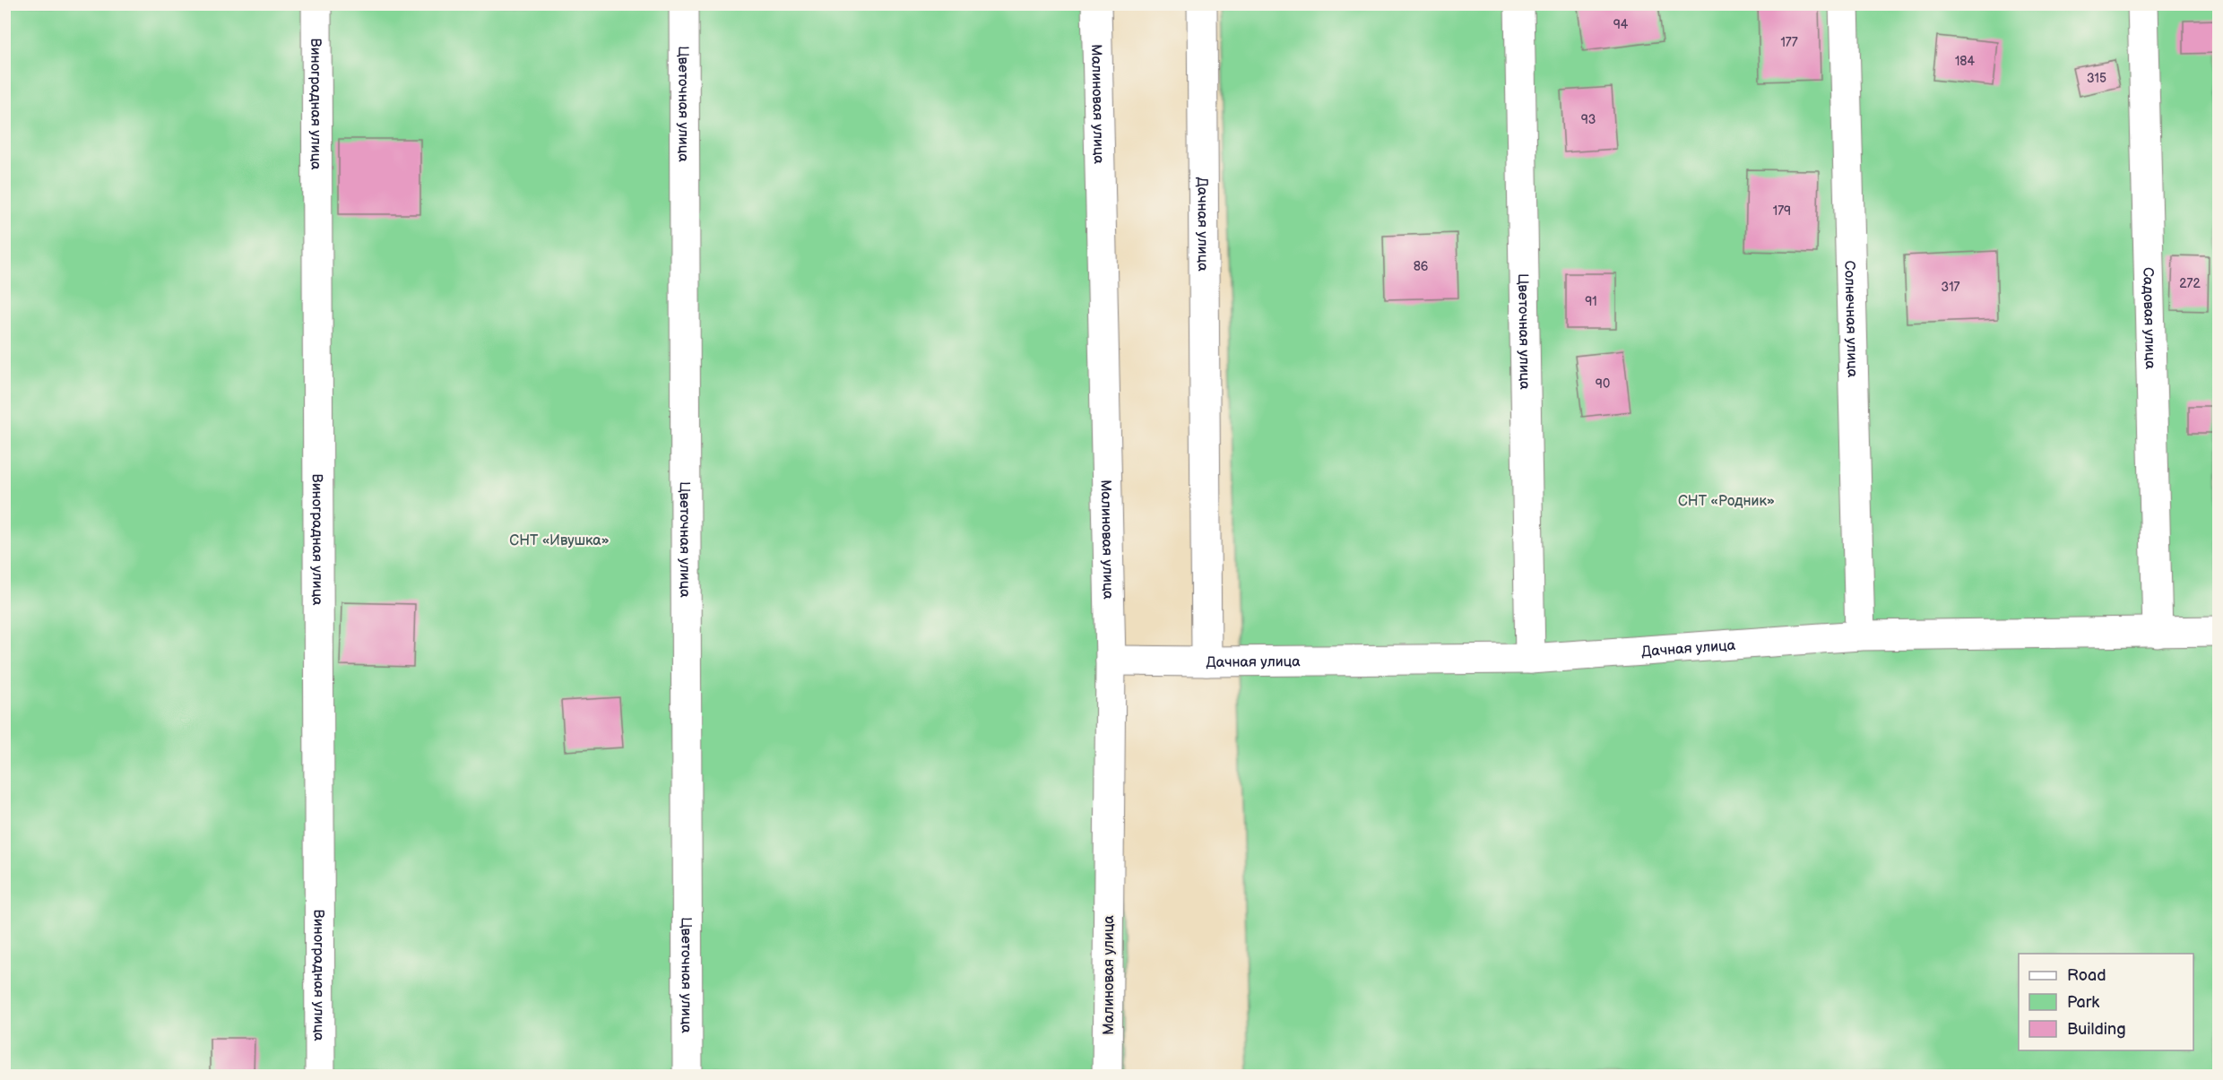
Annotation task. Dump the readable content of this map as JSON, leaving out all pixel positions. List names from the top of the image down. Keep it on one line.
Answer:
{"streets":{"street":["Виноградная улица","Цветочная улица","Малиновая улица","Дачная улица","Садовая улица","Солнечная улица"]},"crossings":[["Цветочная улица","Дачная улица"],["Дачная улица","Садовая улица"],["Дачная улица","Солнечная улица"]],"parks":["СНТ «Родник»","СНТ «Ивушка»"],"house_numbers":["94","177","184","315","93","179","86","272","317","91","90"],"legend":["Road","Park","Building"]}
